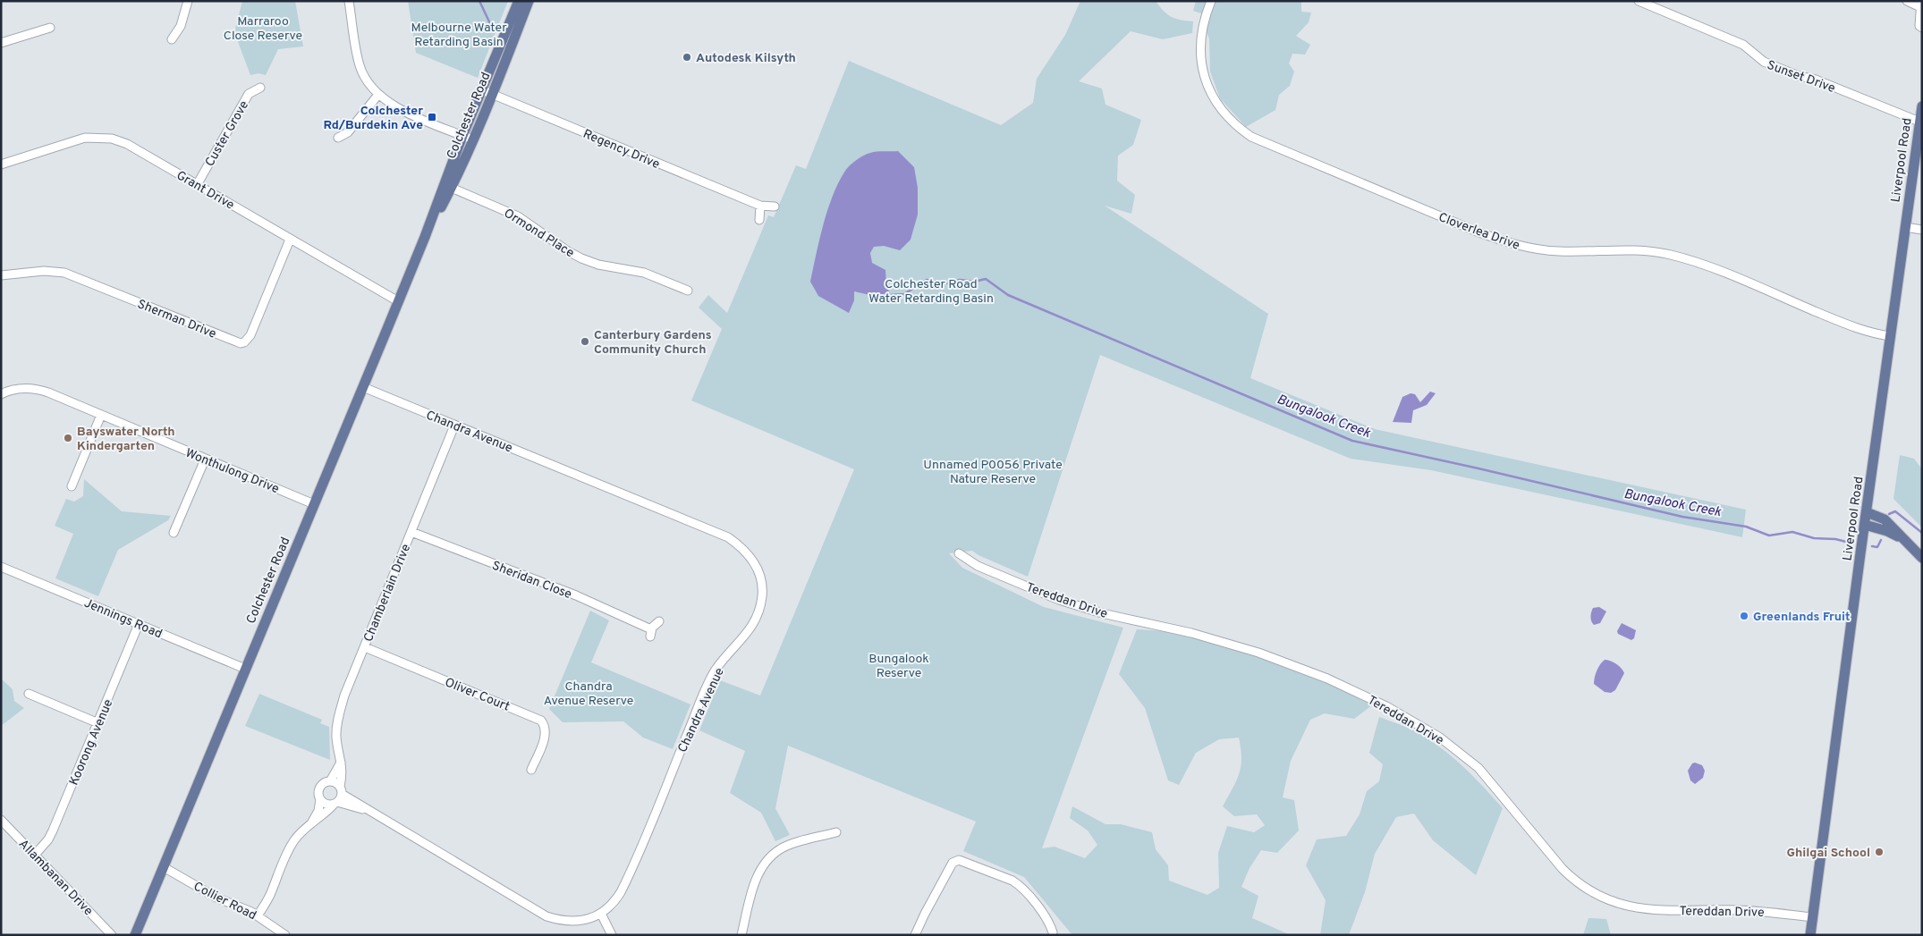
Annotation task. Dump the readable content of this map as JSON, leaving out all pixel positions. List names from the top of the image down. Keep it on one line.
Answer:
{"streets":{"main road":["Colchester Road","Liverpool Road"],"street":["Sunset Drive","Custer Grove","Regency Drive","Grant Drive","Cloverlea Drive","Ormond Place","Sherman Drive","Chandra Avenue","Wonthulong Drive","Sheridan Close","Chamberlain Drive","Tereddan Drive","Jennings Road","Oliver Court","Koorong Avenue","Allambanan Drive","Collier Road"]},"crossings":[["Sunset Drive","Liverpool Road"],["Colchester Road","Regency Drive"],["Colchester Road","Grant Drive"],["Colchester Road","Ormond Place"],["Colchester Road","Chandra Avenue"],["Colchester Road","Wonthulong Drive"],["Colchester Road","Jennings Road"],["Colchester Road","Collier Road"],["Custer Grove","Grant Drive"],["Liverpool Road","Cloverlea Drive"],["Liverpool Road","Tereddan Drive"],["Grant Drive","Sherman Drive"],["Chandra Avenue","Chamberlain Drive"],["Sheridan Close","Chamberlain Drive"],["Chamberlain Drive","Oliver Court"],["Jennings Road","Koorong Avenue"],["Koorong Avenue","Allambanan Drive"]],"water":["Bungalook Creek"],"parks":["Marraroo Close Reserve","Melbourne Water Retarding Basin","Colchester Road Water Retarding Basin","Unnamed P0056 Private Nature Reserve","Bungalook Reserve","Chandra Avenue Reserve"],"places":{"other":["Autodesk Kilsyth","Canterbury Gardens Community Church","Bayswater North Kindergarten","Greenlands Fruit","Ghilgai School"],"transit":["Colchester Rd/Burdekin Ave"]}}
